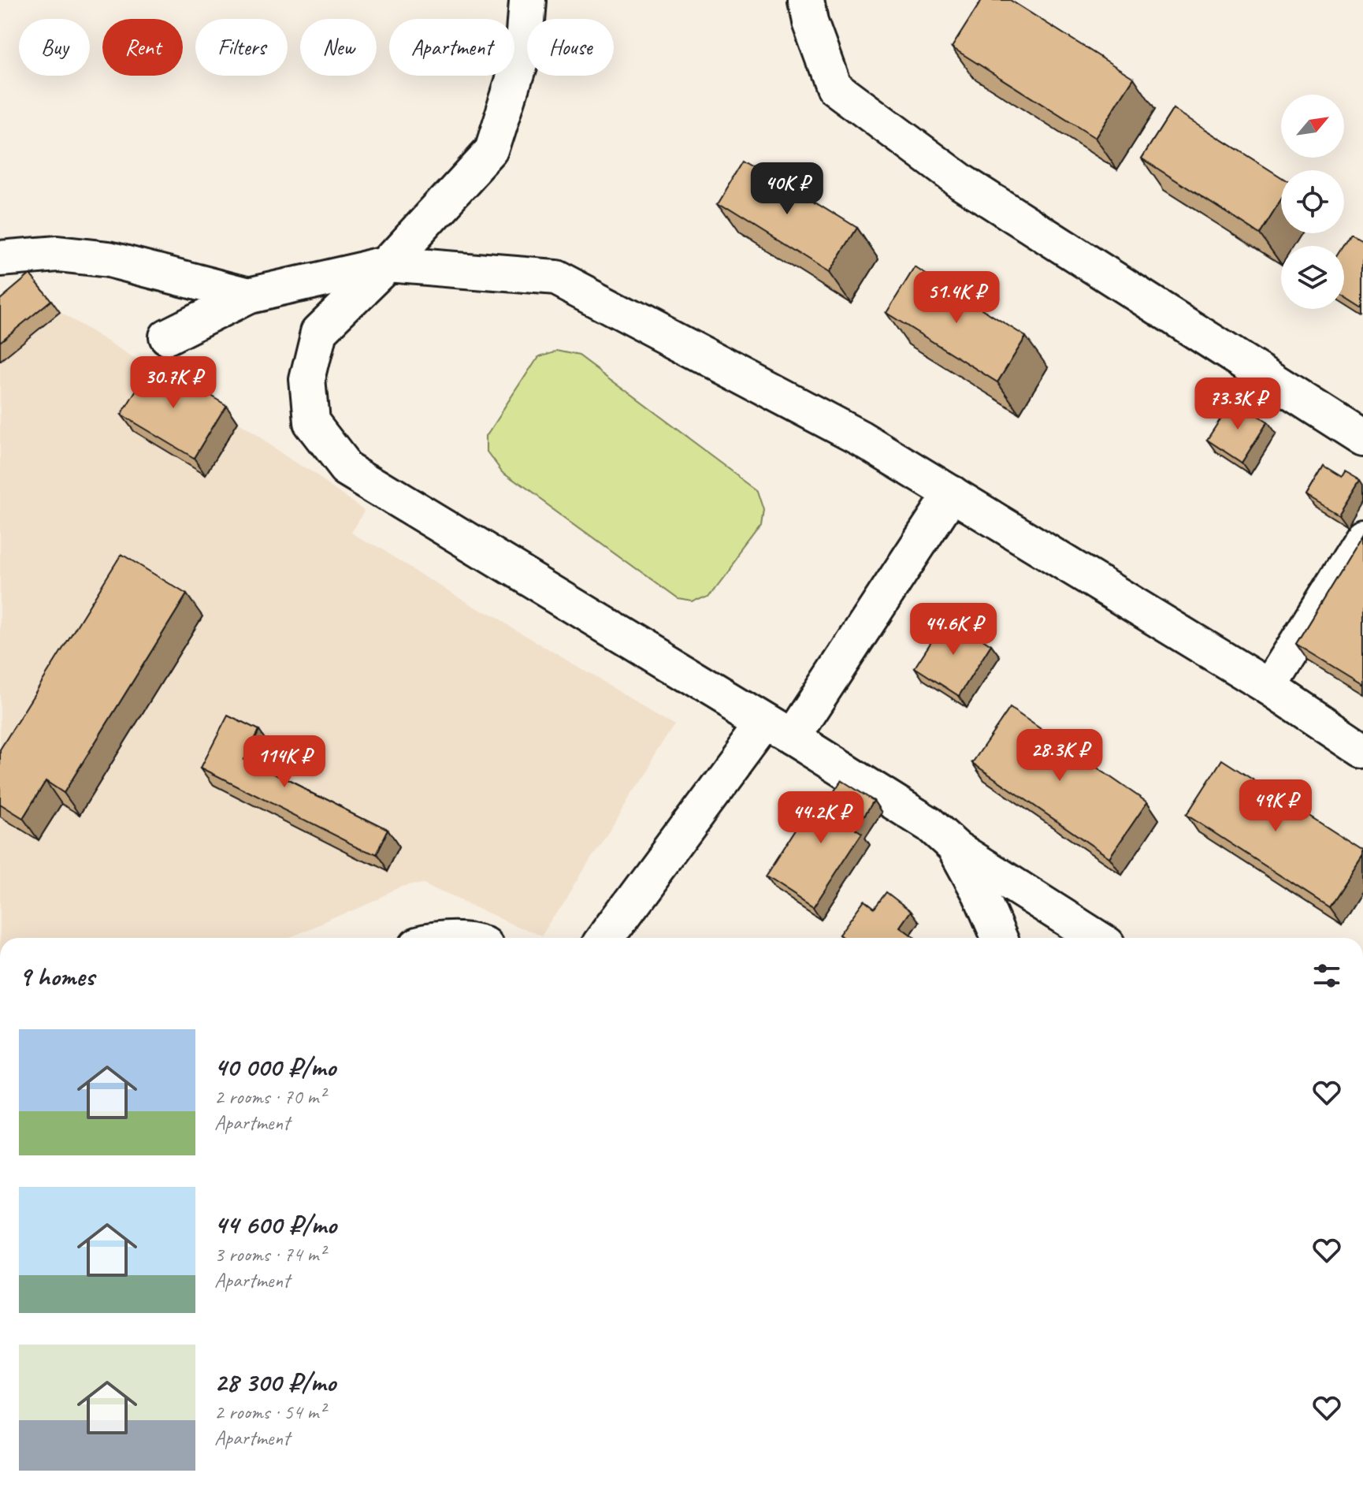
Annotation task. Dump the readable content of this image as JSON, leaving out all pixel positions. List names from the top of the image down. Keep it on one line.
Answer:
{"north":"top right","page":{"chip":["Buy","Rent","Filters","New","Apartment","House"],"price":["40K ₽","51.4K ₽","30.7K ₽","73.3K ₽","44.6K ₽","28.3K ₽","114K ₽","49K ₽","44.2K ₽"],"heading":"9 homes","list":[{"name":"40 000 ₽/mo","note":"2 rooms · 70 m² · Apartment"},{"name":"44 600 ₽/mo","note":"3 rooms · 74 m² · Apartment"},{"name":"28 300 ₽/mo","note":"2 rooms · 54 m² · Apartment"}]}}
